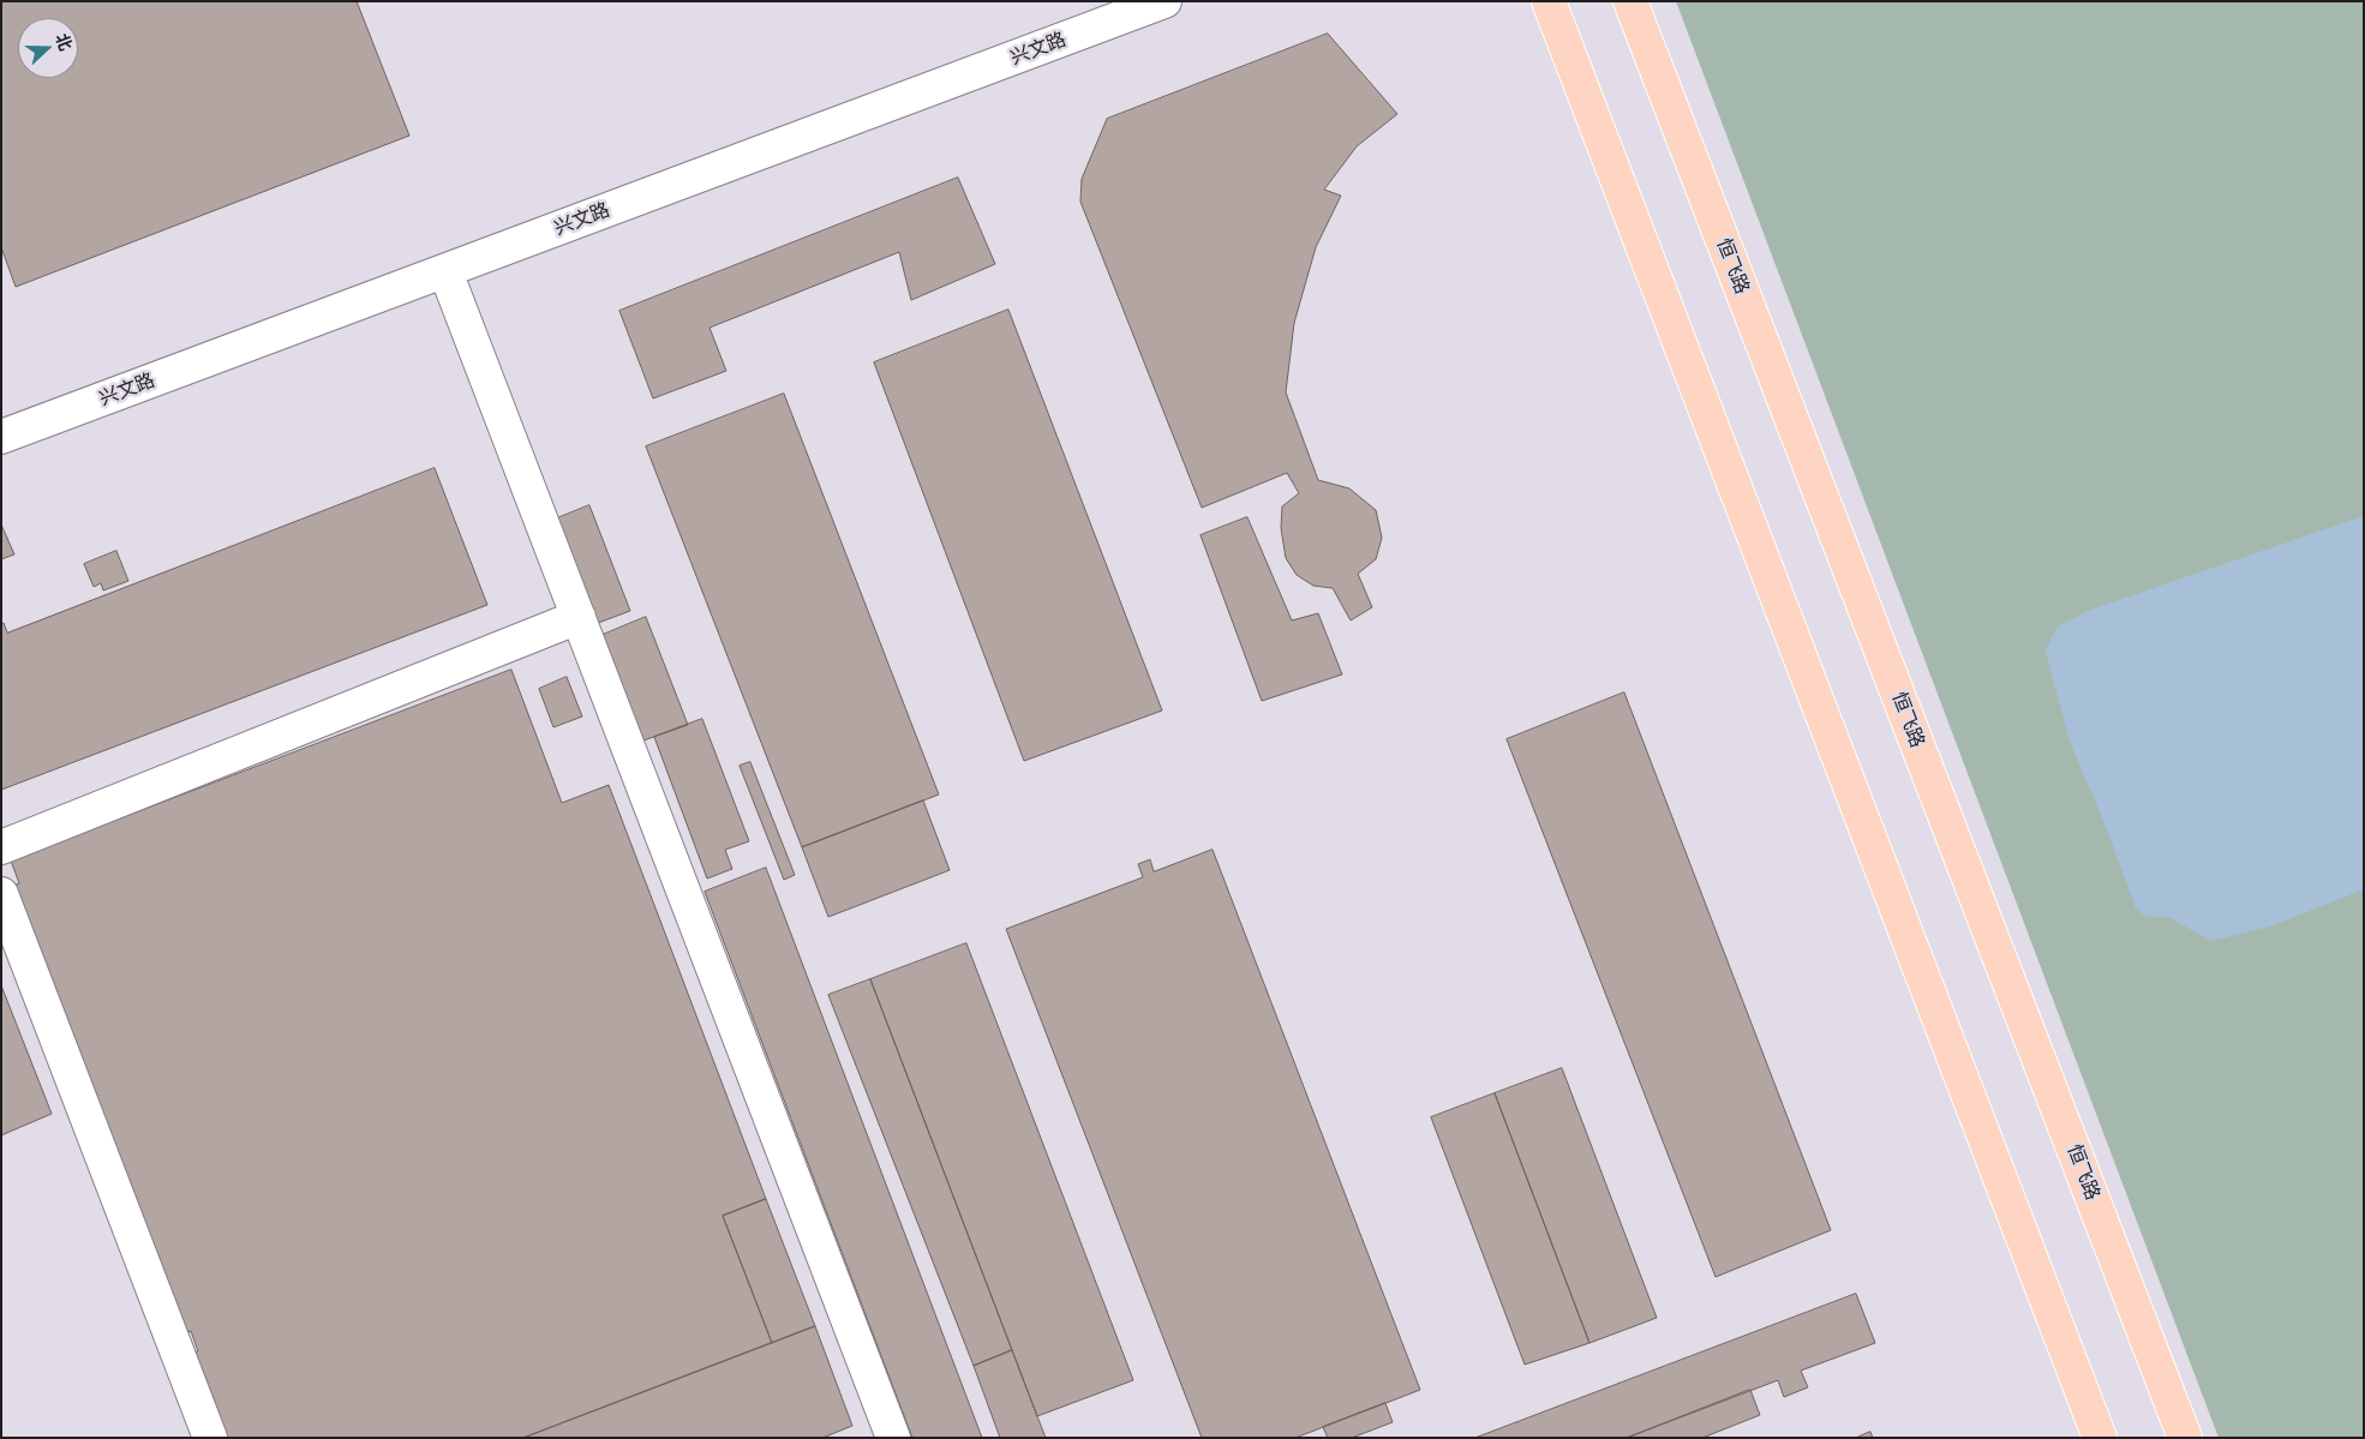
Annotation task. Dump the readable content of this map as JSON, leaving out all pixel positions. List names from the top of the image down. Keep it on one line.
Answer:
{"streets":{"main road":["恒飞路"],"street":["兴文路"]},"north":"right"}
